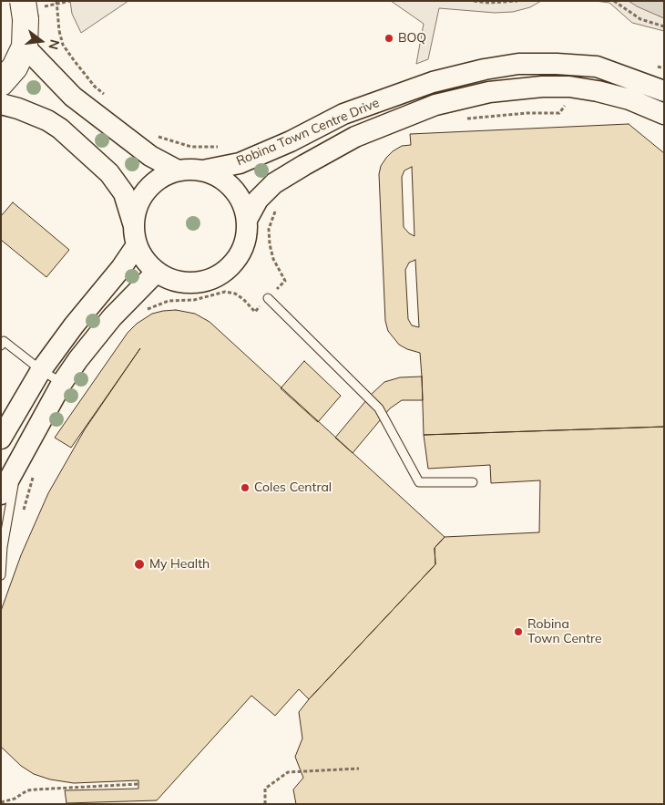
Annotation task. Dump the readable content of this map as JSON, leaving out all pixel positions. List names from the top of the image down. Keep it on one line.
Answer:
{"streets":{"street":["Robina Town Centre Drive"]},"places":["BOQ","Coles Central","My Health","Robina Town Centre"],"north":"right"}
